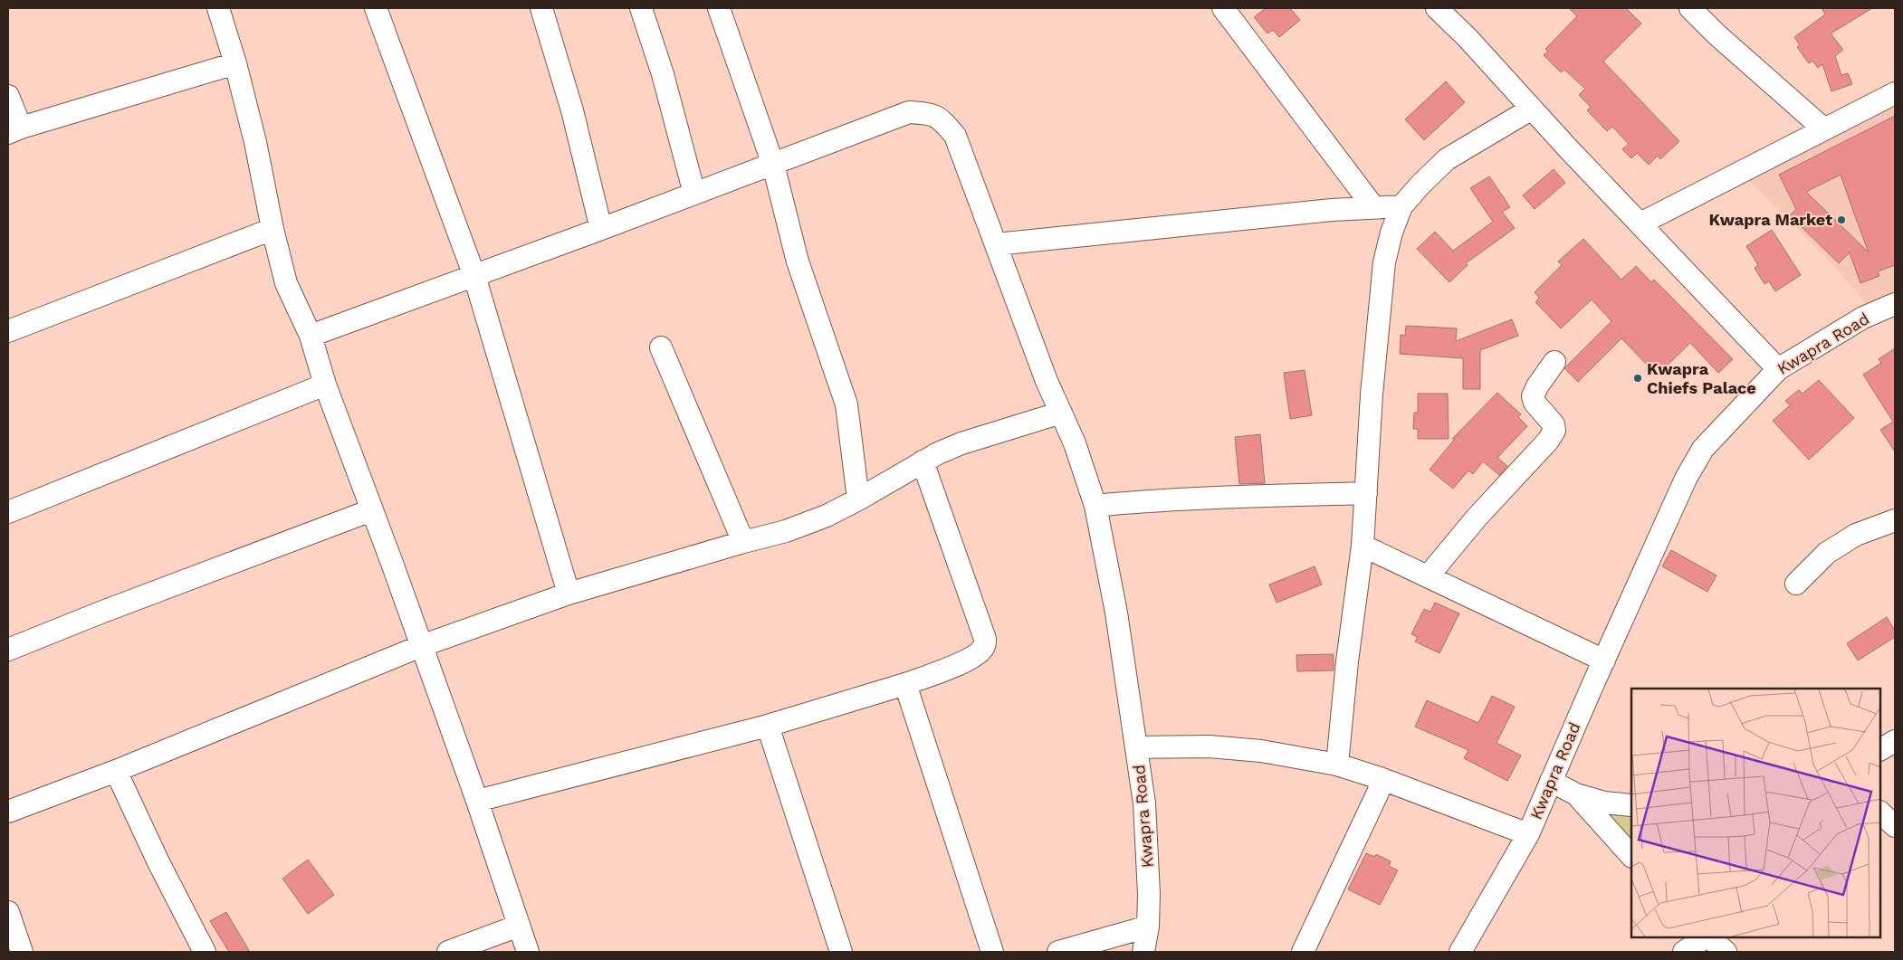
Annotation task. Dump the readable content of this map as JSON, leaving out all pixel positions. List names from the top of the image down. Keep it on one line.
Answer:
{"streets":{"street":["Kwapra Road"]},"places":["Kwapra Market","Kwapra Chiefs Palace"]}
